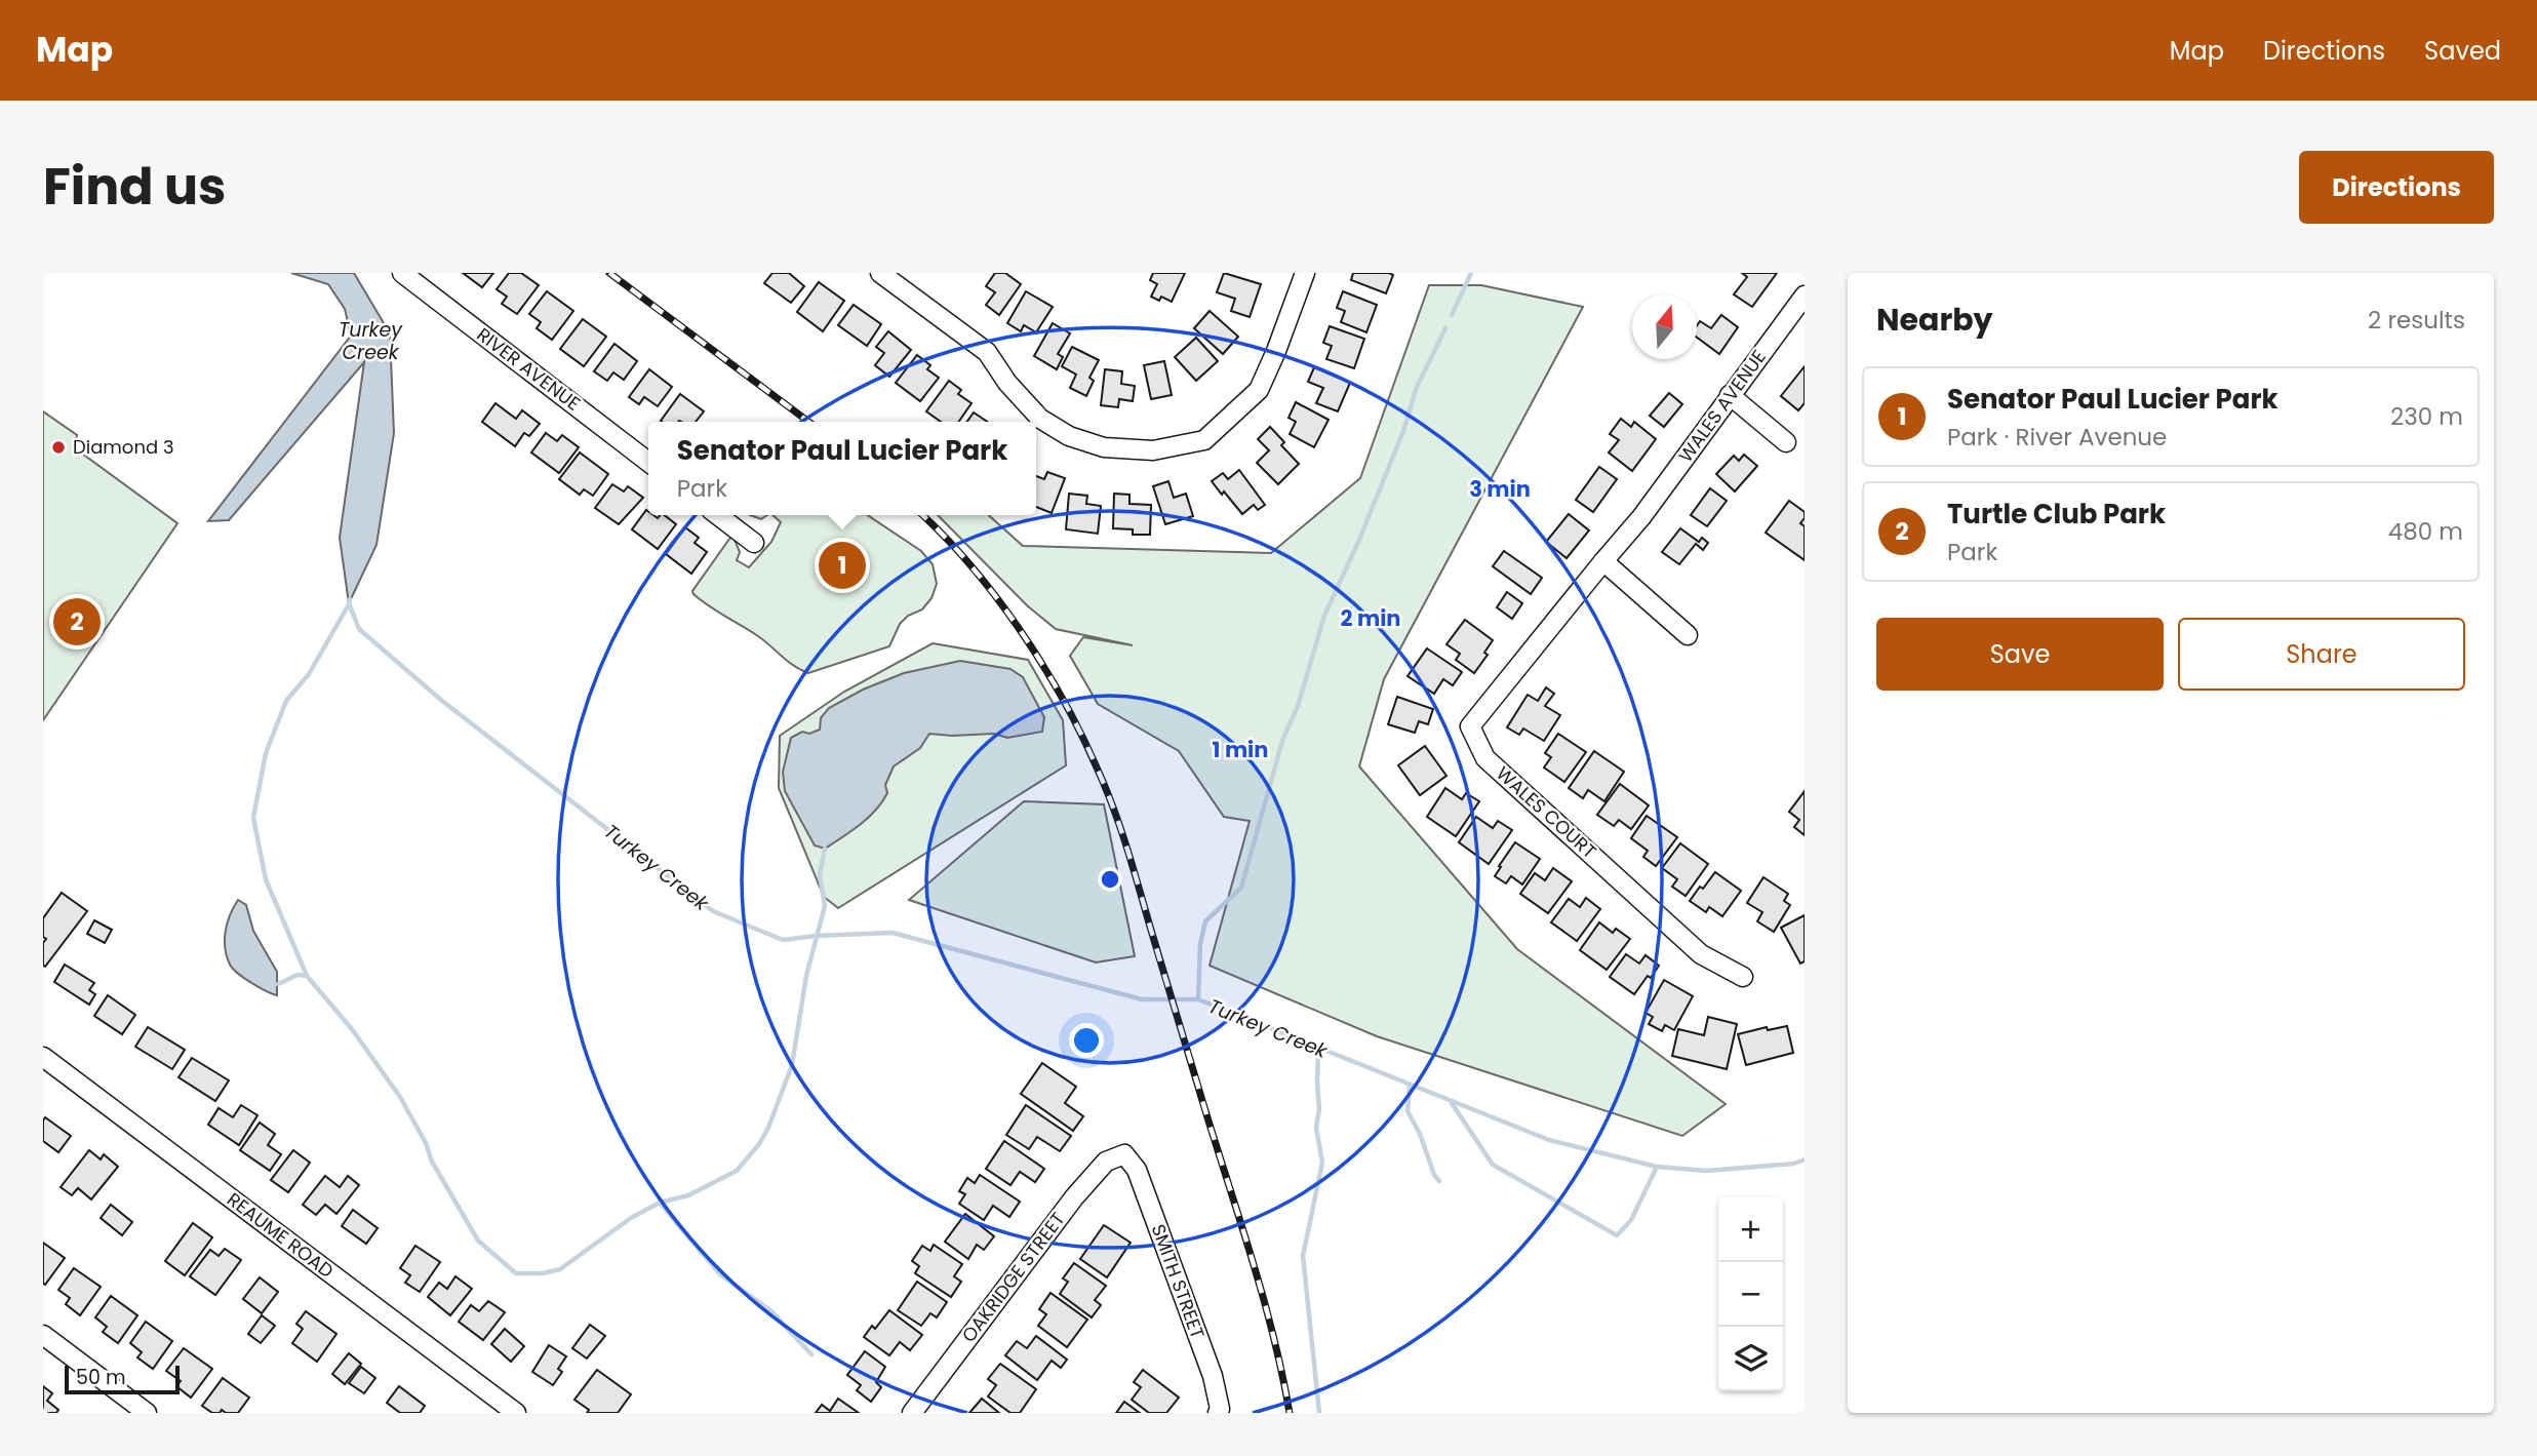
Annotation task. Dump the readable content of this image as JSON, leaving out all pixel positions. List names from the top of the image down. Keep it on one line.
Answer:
{"streets":{"street":["RIVER AVENUE","WALES AVENUE","WALES COURT","REAUME ROAD","OAKRIDGE STREET","SMITH STREET"]},"crossings":[["WALES AVENUE","WALES COURT"],["OAKRIDGE STREET","SMITH STREET"]],"water":["Turkey Creek"],"places":["Diamond 3"],"scale_bar":"50 m","north":"top","page":{"header":"Map","nav":["Map","Directions","Saved"],"title":"Find us","buttons":["Directions",["Save","Share"]],"heading":["Nearby","2 results"],"list":[{"mark":"1","name":"Senator Paul Lucier Park","note":"Park · River Avenue","value":"230 m"},{"mark":"2","name":"Turtle Club Park","note":"Park","value":"480 m"}],"popup":["Senator Paul Lucier Park","Park"],"pins":["1","2"],"map_buttons":["+","−"],"scale":"50 m"},"rings":["3 min","2 min","1 min"]}
